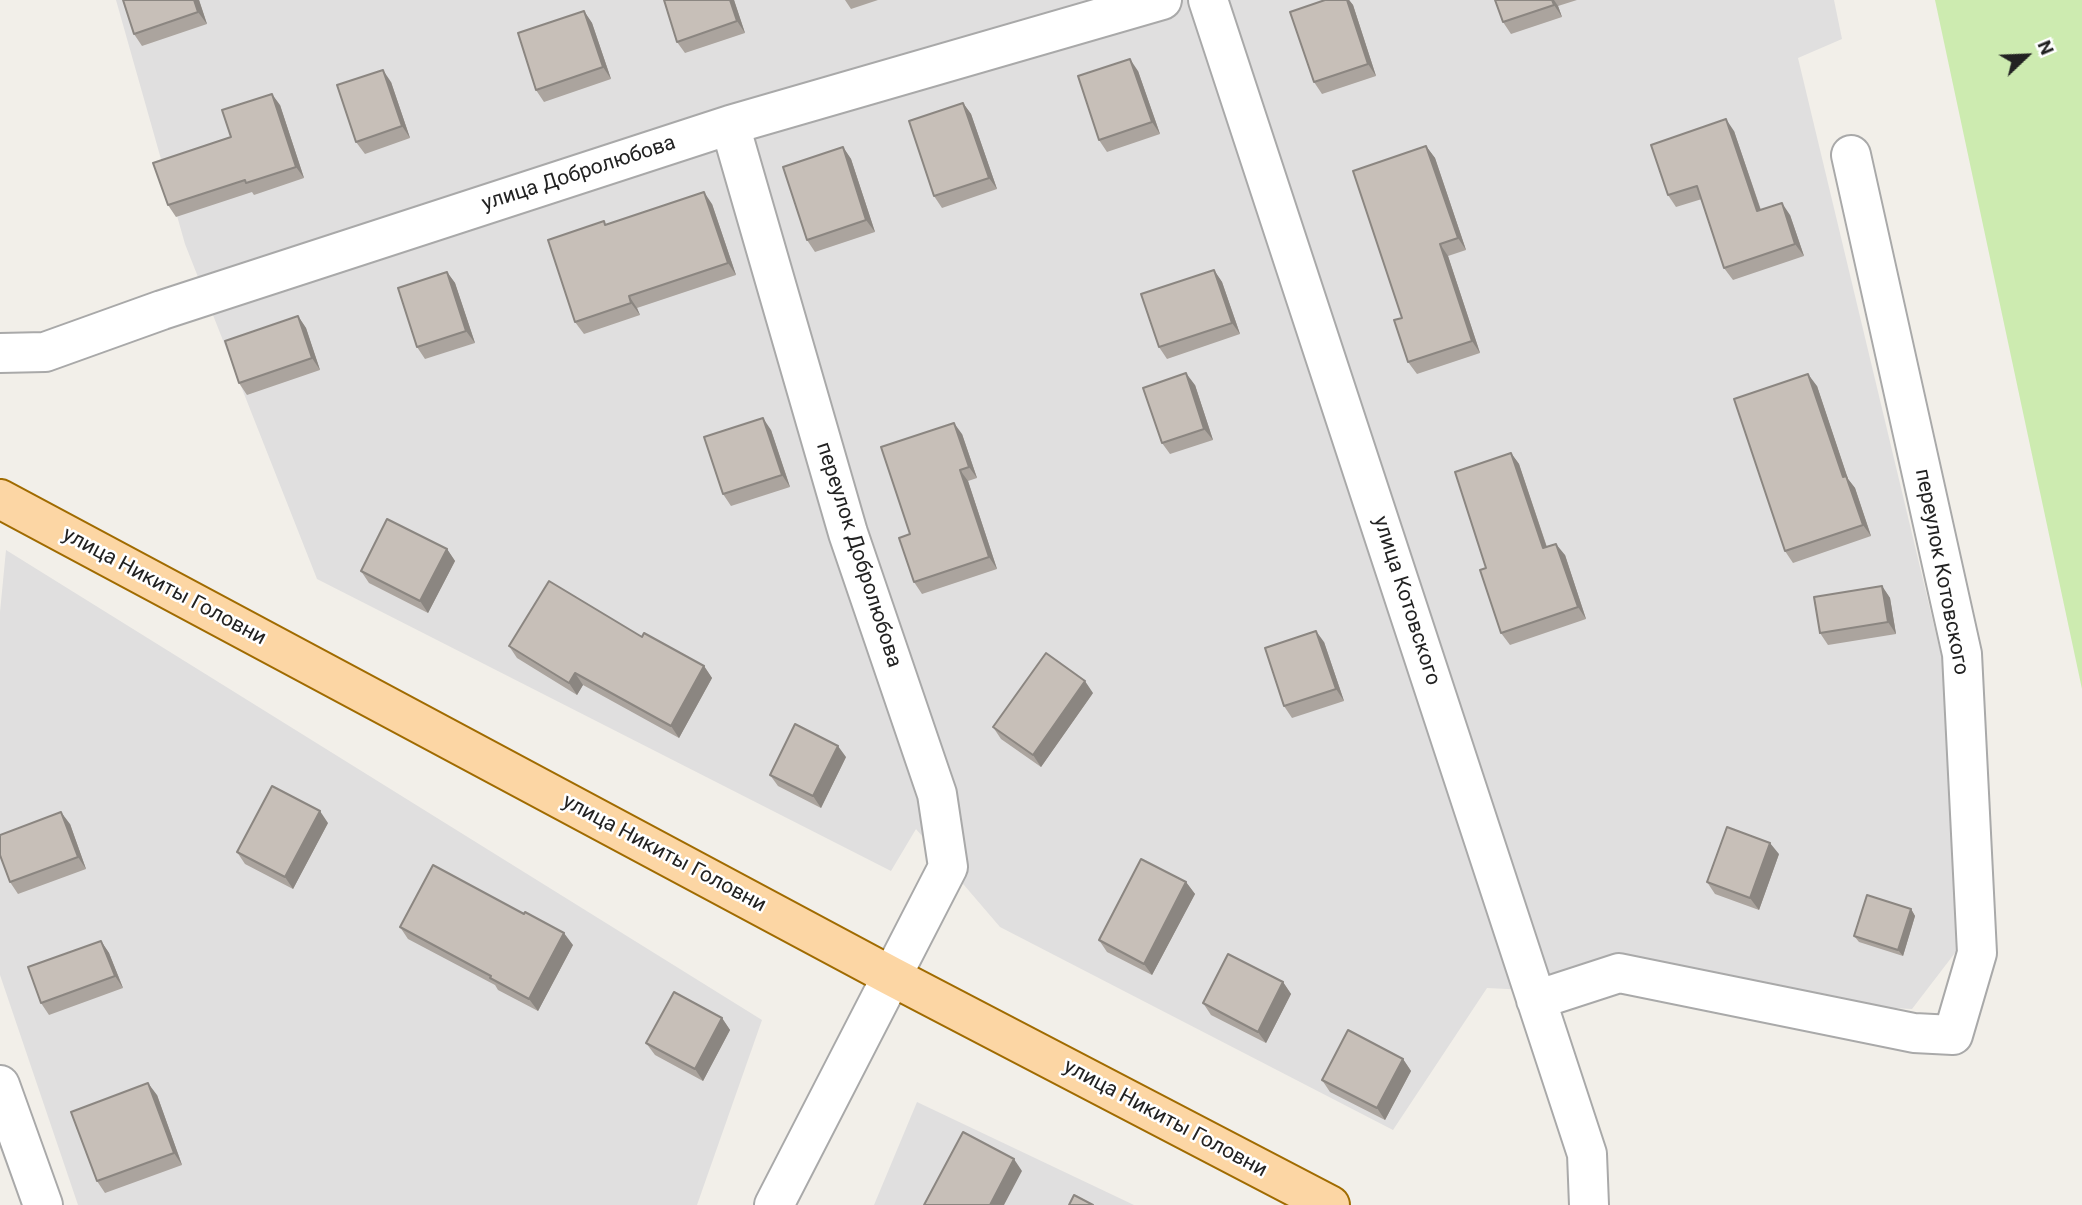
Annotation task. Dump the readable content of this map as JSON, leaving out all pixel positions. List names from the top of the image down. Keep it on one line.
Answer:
{"streets":{"main road":["улица Никиты Головни"],"street":["улица Добролюбова","переулок Добролюбова","переулок Котовского","улица Котовского"]},"crossings":[["улица Добролюбова","переулок Добролюбова"],["переулок Добролюбова","улица Никиты Головни"],["переулок Котовского","улица Котовского"]],"north":"top right"}
